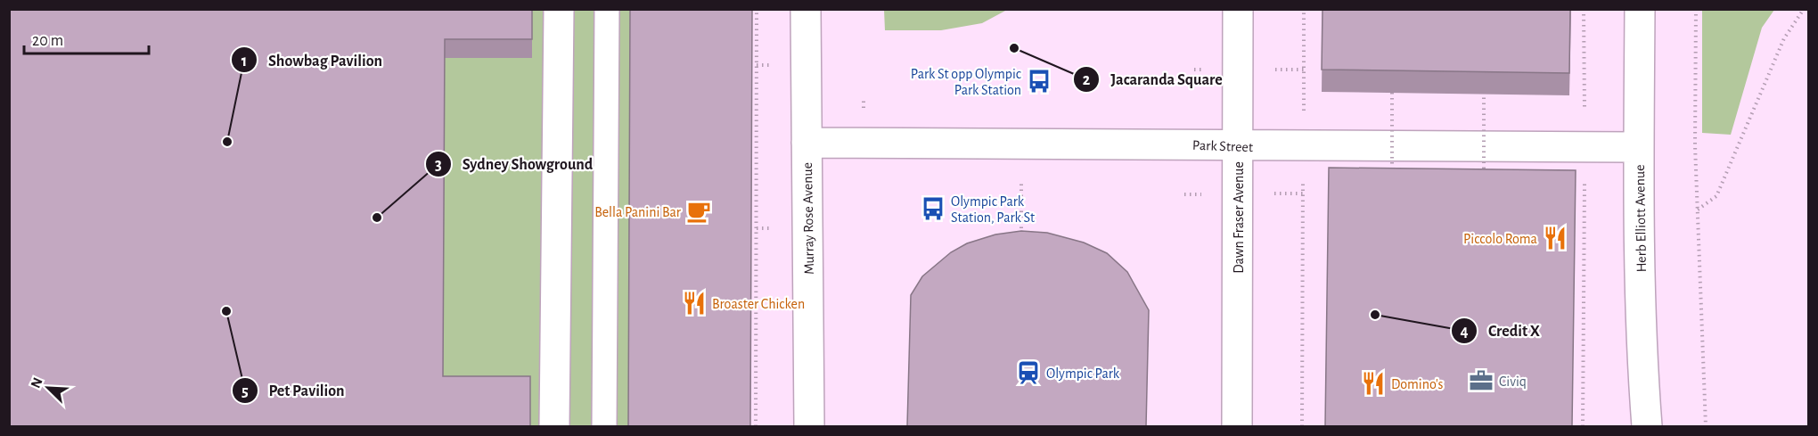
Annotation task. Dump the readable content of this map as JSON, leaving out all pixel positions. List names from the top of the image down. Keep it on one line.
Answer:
{"streets":{"street":["Park Street","Dawn Fraser Avenue","Murray Rose Avenue","Herb Elliott Avenue"]},"crossings":[["Park Street","Dawn Fraser Avenue"],["Park Street","Murray Rose Avenue"],["Park Street","Herb Elliott Avenue"]],"places":{"other":["Jacaranda Square","Showbag Pavilion","Sydney Showground","Pet Pavilion","Credit X"],"bus stop":["Park St opp Olympic Park Station","Olympic Park Station, Park St"],"cafe":["Bella Panini Bar"],"restaurant":["Piccolo Roma","Broaster Chicken","Domino's"],"station":["Olympic Park"],"office":["Civiq"]},"scale_bar":"20 m","north":"top left"}
